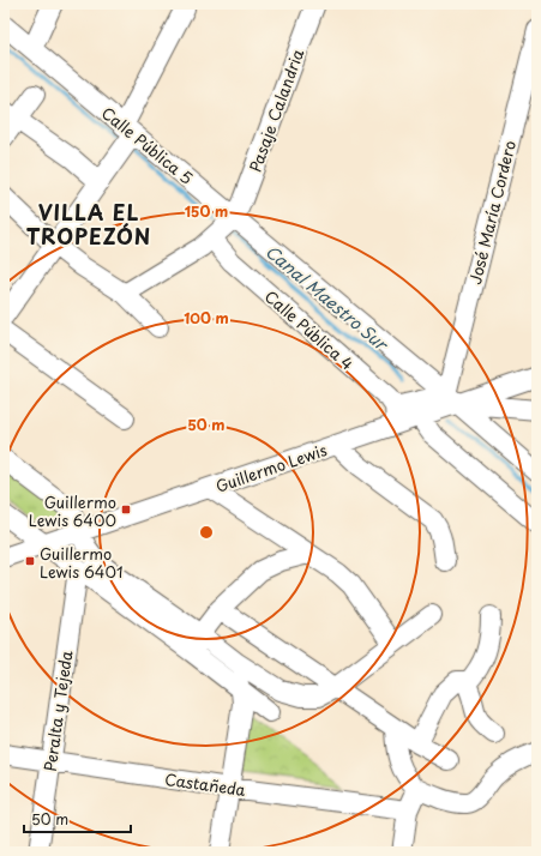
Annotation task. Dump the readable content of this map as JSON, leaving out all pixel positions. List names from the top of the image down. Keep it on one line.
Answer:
{"streets":{"street":["Pasaje Calandria","Calle Pública 5","José María Cordero","Calle Pública 4","Guillermo Lewis","Peralta y Tejeda","Castañeda"]},"crossings":[["Pasaje Calandria","Calle Pública 5"],["Calle Pública 5","José María Cordero"],["Calle Pública 5","Guillermo Lewis"],["José María Cordero","Guillermo Lewis"],["Calle Pública 4","Guillermo Lewis"],["Peralta y Tejeda","Castañeda"]],"districts":["VILLA EL TROPEZÓN"],"water":["Canal Maestro Sur"],"places":{"transit":["Guillermo Lewis 6400","Guillermo Lewis 6401"]},"scale_bar":"50 m","rings":["150 m","100 m","50 m"]}
